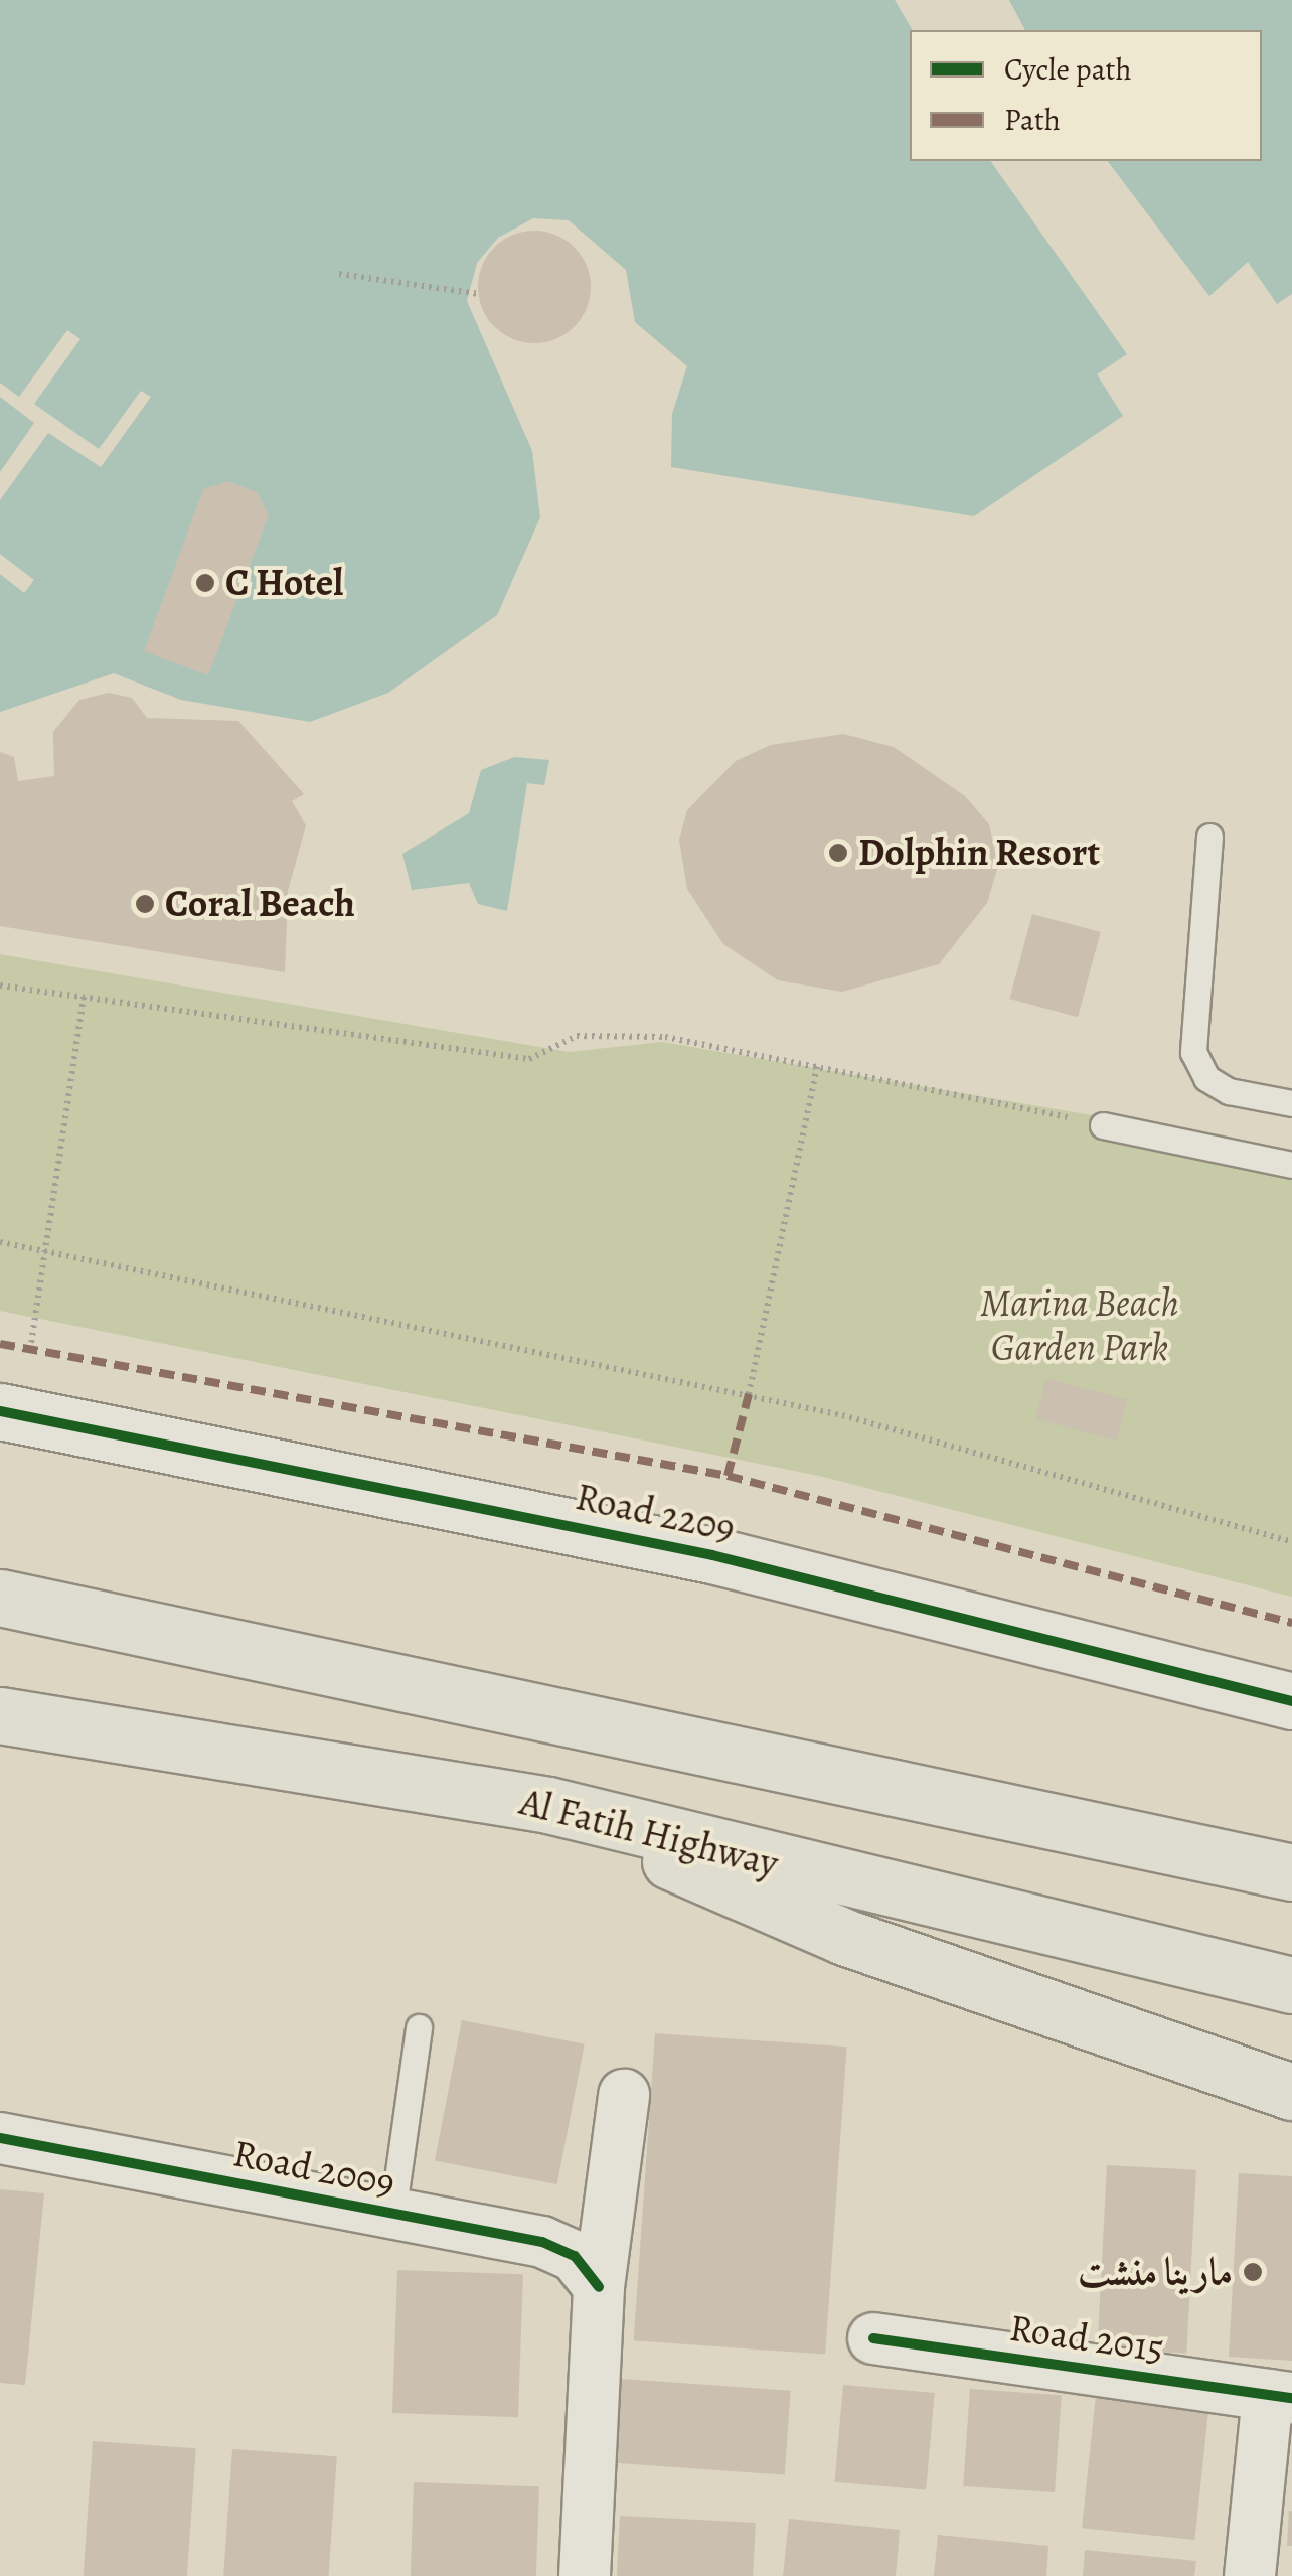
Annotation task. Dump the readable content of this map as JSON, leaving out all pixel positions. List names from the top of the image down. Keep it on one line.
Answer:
{"streets":{"main road":["Al Fatih Highway"],"street":["Road 2209","Road 2009","Road 2015"]},"parks":["Marina Beach Garden Park"],"places":["C Hotel","Dolphin Resort","Coral Beach","مارينا منشت"],"legend":["Cycle path","Path"]}
